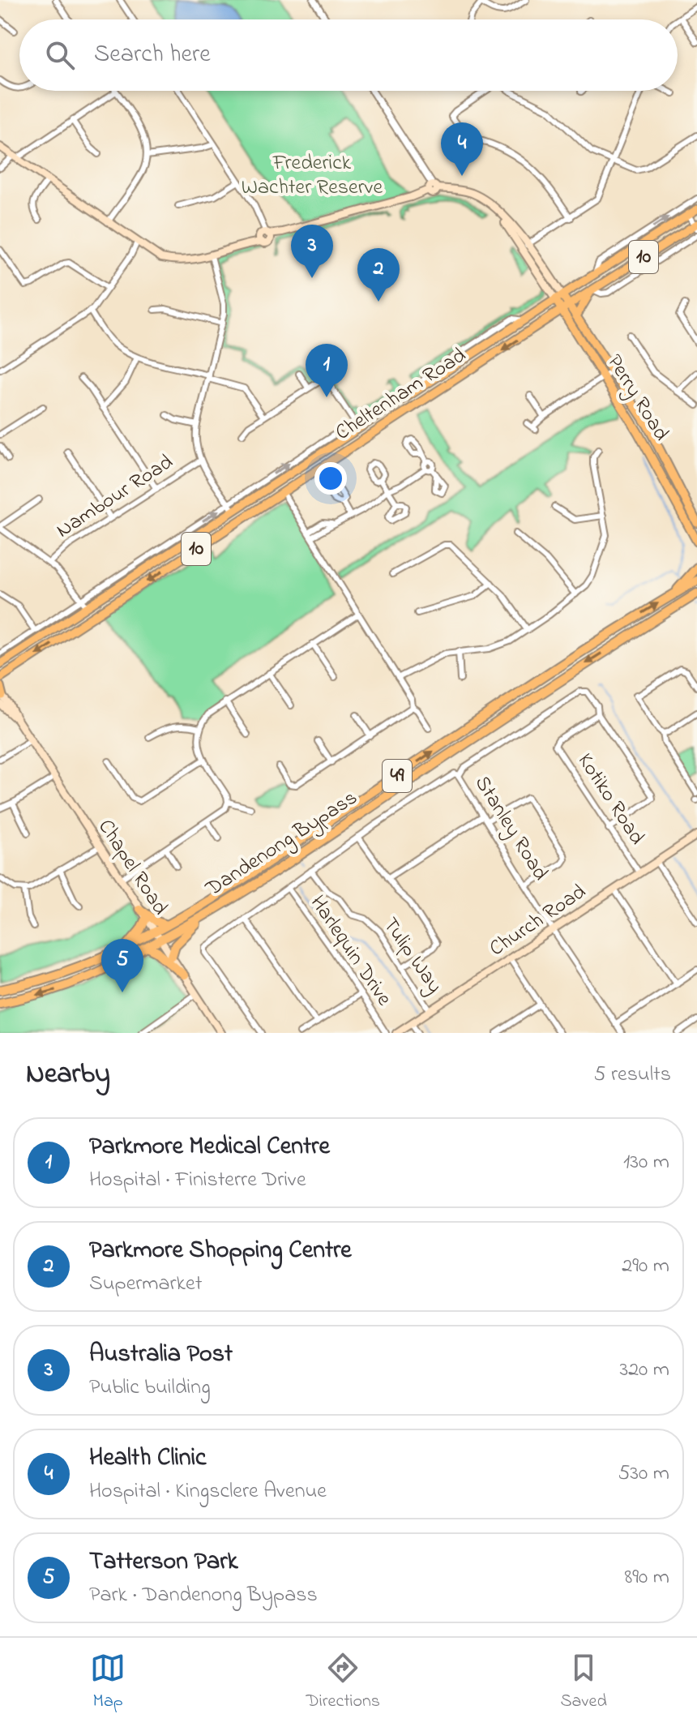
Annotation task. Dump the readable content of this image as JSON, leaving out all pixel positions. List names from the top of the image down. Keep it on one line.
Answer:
{"streets":{"highway":["49","Dandenong Bypass"],"main road":["10","Cheltenham Road","Perry Road","Chapel Road","Church Road"],"street":["Nambour Road","Kotiko Road","Stanley Road","Harlequin Drive","Tulip Way"]},"crossings":[["Cheltenham Road","Perry Road"],["Kotiko Road","Church Road"],["Stanley Road","Church Road"],["Dandenong Bypass","Chapel Road"],["Church Road","Tulip Way"]],"parks":["Frederick Wachter Reserve"],"page":{"search":"Search here","pins":["4","3","2","1","5"],"heading":["Nearby","5 results"],"list":[{"mark":"1","name":"Parkmore Medical Centre","note":"Hospital · Finisterre Drive","value":"130 m"},{"mark":"2","name":"Parkmore Shopping Centre","note":"Supermarket","value":"290 m"},{"mark":"3","name":"Australia Post","note":"Public building","value":"320 m"},{"mark":"4","name":"Health Clinic","note":"Hospital · Kingsclere Avenue","value":"530 m"},{"mark":"5","name":"Tatterson Park","note":"Park · Dandenong Bypass","value":"890 m"}],"nav":["Map","Directions","Saved"]}}
